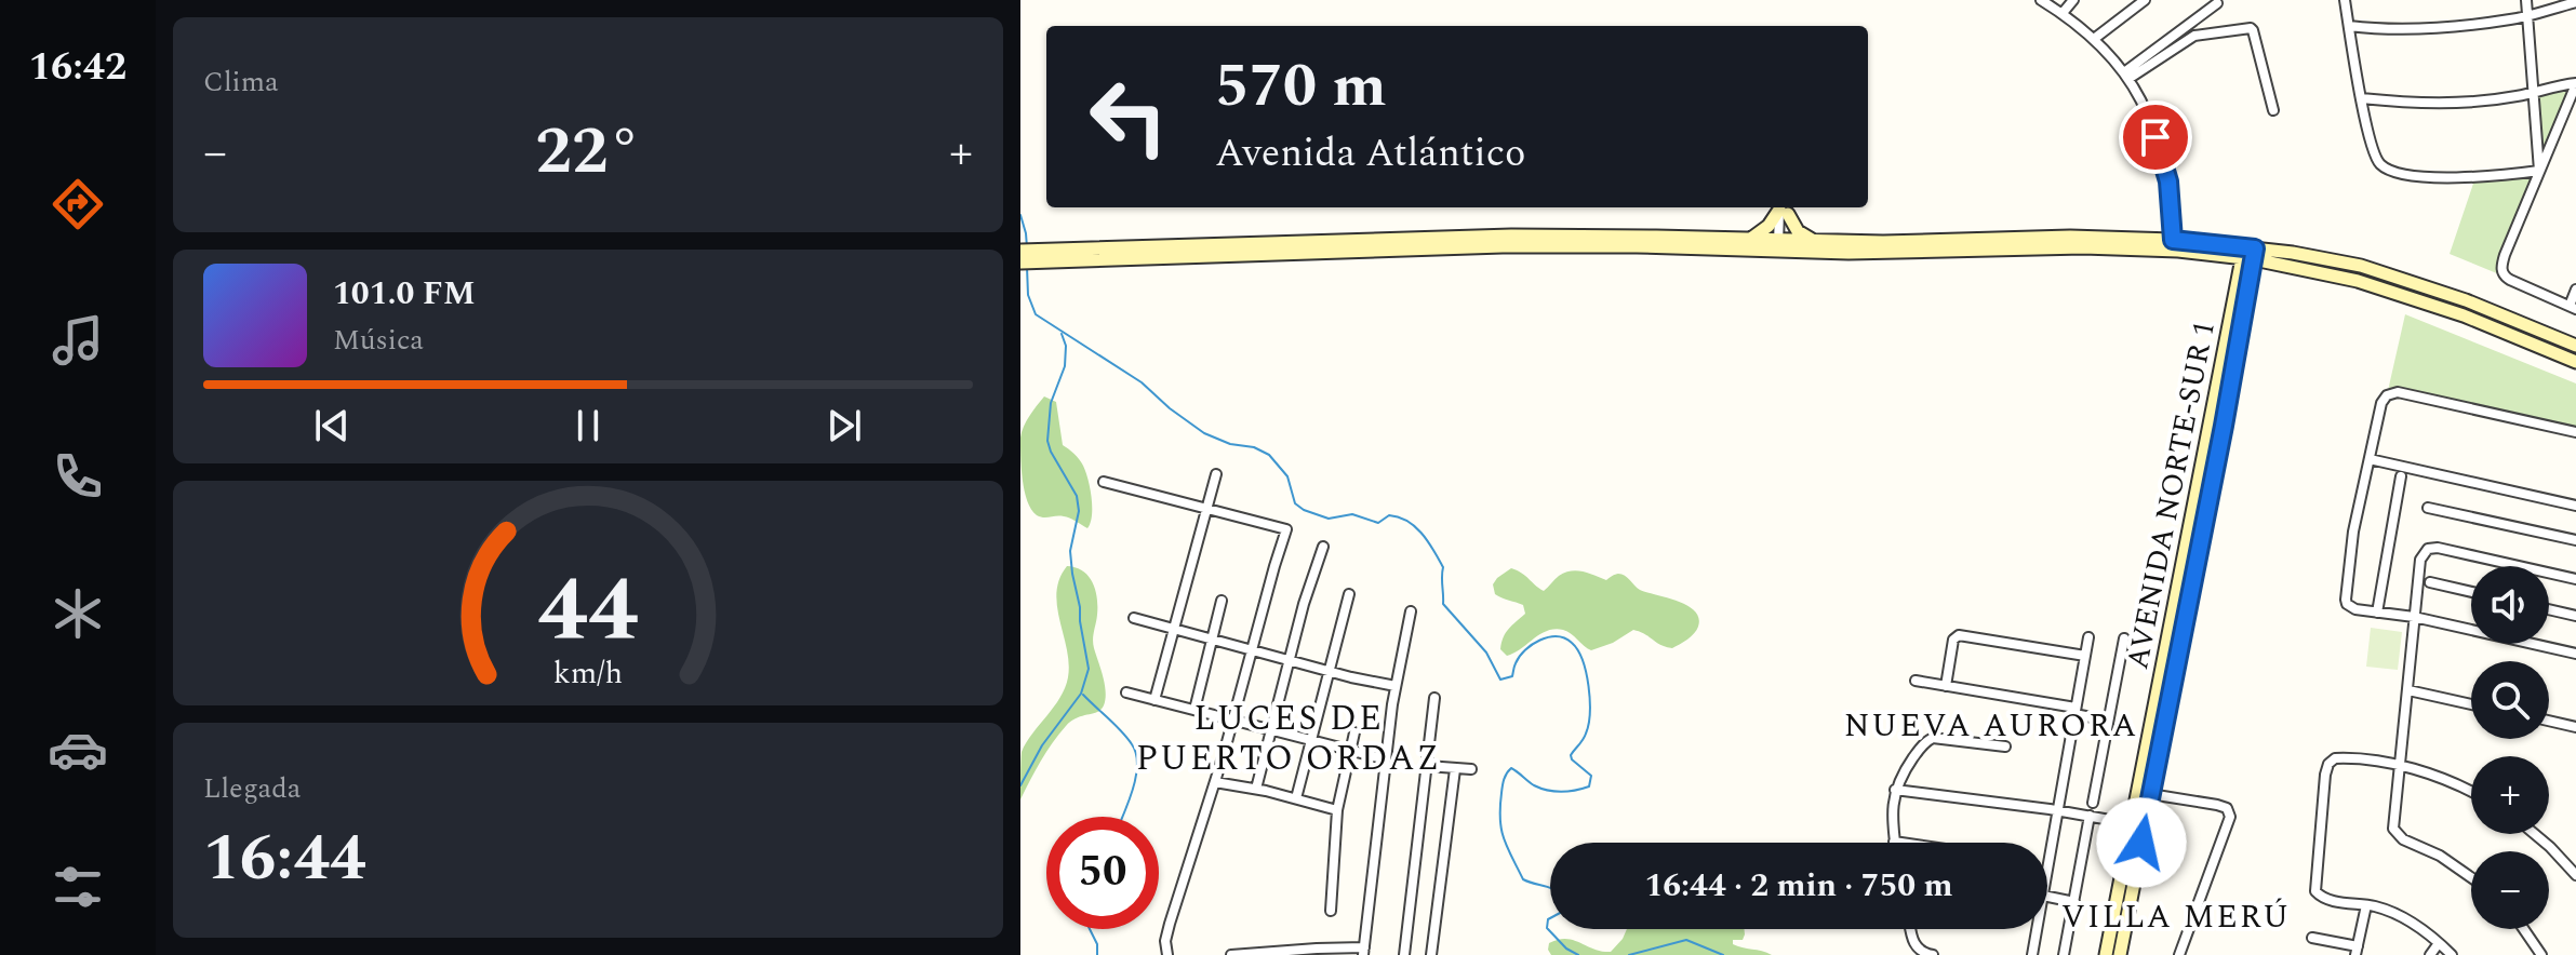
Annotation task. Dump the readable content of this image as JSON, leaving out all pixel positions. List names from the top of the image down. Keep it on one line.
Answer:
{"streets":{"main road":["AVENIDA NORTE-SUR 1"]},"districts":["LUCES DE PUERTO ORDAZ","NUEVA AURORA","VILLA MERÚ"],"page":{"tabs":"16:42","tile":["Clima",["Llegada","16:44"]],"turn":["570 m","Avenida Atlántico"],"heat":["−","22°","+"],"song":["101.0 FM","Música"],"map_buttons":["+","−"],"limit":"50","trip":"16:44 · 2 min · 750 m","gauge":["44","km/h"]}}
